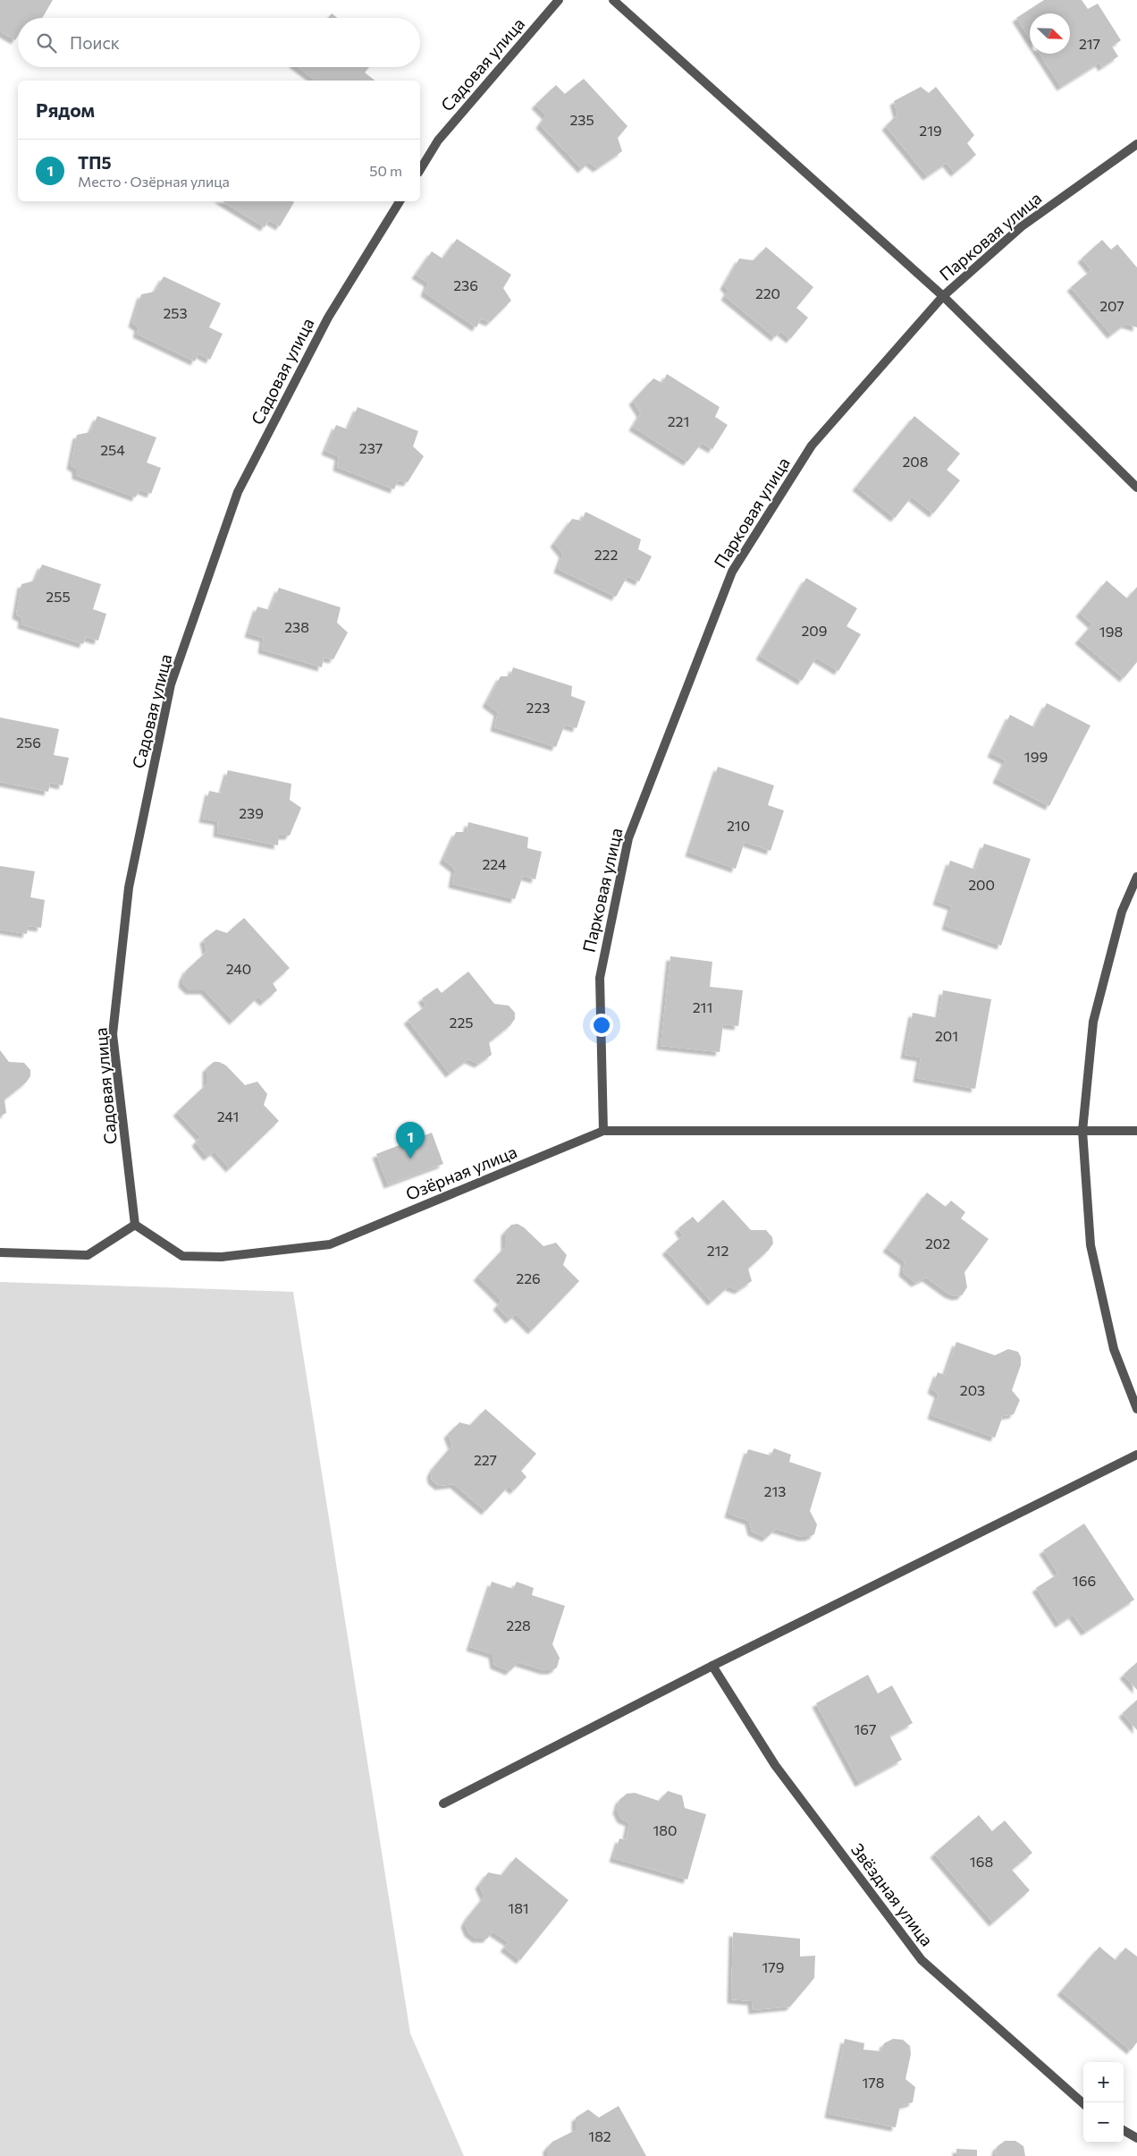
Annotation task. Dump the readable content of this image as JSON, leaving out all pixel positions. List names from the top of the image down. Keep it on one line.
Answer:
{"streets":{"street":["Садовая улица","Парковая улица","Озёрная улица","Звёздная улица"]},"crossings":[["Садовая улица","Озёрная улица"],["Парковая улица","Озёрная улица"]],"house_numbers":["217","235","219","236","220","207","253","221","237","254","208","222","255","238","209","198","223","256","199","239","210","224","200","240","211","225","201","241","202","212","226","203","227","213","166","228","167","180","168","181","179","178","182"],"north":"bottom right","page":{"search":"Поиск","heading":"Рядом","list":[{"mark":"1","name":"ТП5","note":"Место · Озёрная улица","value":"50 m"}],"pins":"1","map_buttons":["+","−"]}}
